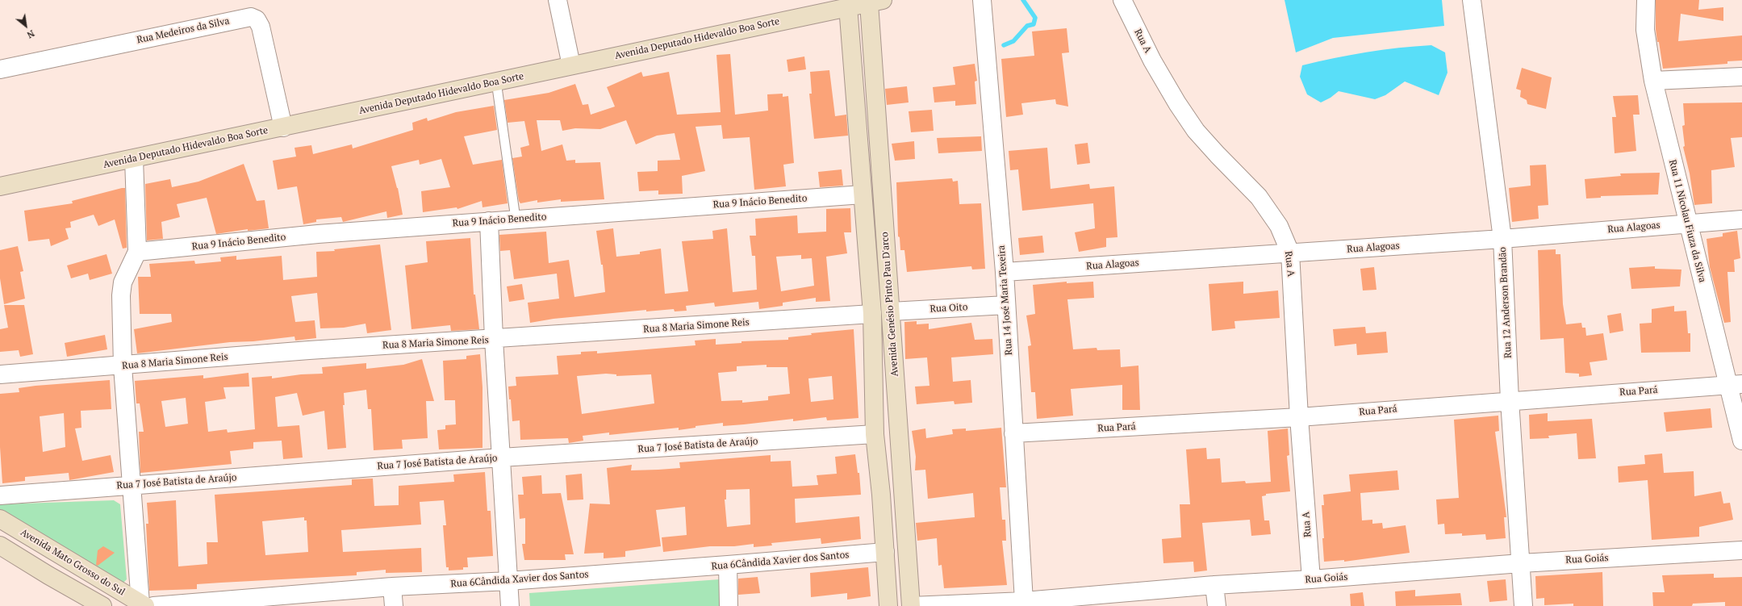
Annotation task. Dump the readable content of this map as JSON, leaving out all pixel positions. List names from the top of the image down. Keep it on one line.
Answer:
{"streets":{"street":["Rua Medeiros da Silva","Avenida Deputado Hidevaldo Boa Sorte","Rua A","Rua 9 Inácio Benedito","Rua 11 Nicolau Fiuza da Silva","Rua Alagoas","Rua 14 José Maria Texeira","Rua 12 Anderson Brandão","Avenida Genésio Pinto Pau D'arco","Rua Oito","Rua 8 Maria Simone Reis","Rua Pará","Rua 7 José Batista de Araújo","Rua Goiás","Rua 6Cândida Xavier dos Santos","Avenida Mato Grosso do Sul"]},"crossings":[["Rua Medeiros da Silva","Avenida Deputado Hidevaldo Boa Sorte"],["Avenida Deputado Hidevaldo Boa Sorte","Avenida Genésio Pinto Pau D'arco"],["Rua A","Rua Alagoas"],["Rua A","Rua Pará"],["Rua A","Rua Goiás"],["Rua 9 Inácio Benedito","Avenida Genésio Pinto Pau D'arco"],["Rua 11 Nicolau Fiuza da Silva","Rua Alagoas"],["Rua 11 Nicolau Fiuza da Silva","Rua Pará"],["Rua Alagoas","Rua 14 José Maria Texeira"],["Rua Alagoas","Rua 12 Anderson Brandão"],["Rua 14 José Maria Texeira","Rua Oito"],["Rua 14 José Maria Texeira","Rua Pará"],["Rua 14 José Maria Texeira","Rua Goiás"],["Rua 12 Anderson Brandão","Rua Pará"],["Rua 12 Anderson Brandão","Rua Goiás"],["Avenida Genésio Pinto Pau D'arco","Rua Oito"],["Avenida Genésio Pinto Pau D'arco","Rua 8 Maria Simone Reis"],["Avenida Genésio Pinto Pau D'arco","Rua 7 José Batista de Araújo"],["Avenida Genésio Pinto Pau D'arco","Rua Goiás"],["Avenida Genésio Pinto Pau D'arco","Rua 6Cândida Xavier dos Santos"],["Rua 6Cândida Xavier dos Santos","Avenida Mato Grosso do Sul"]],"north":"bottom right"}
